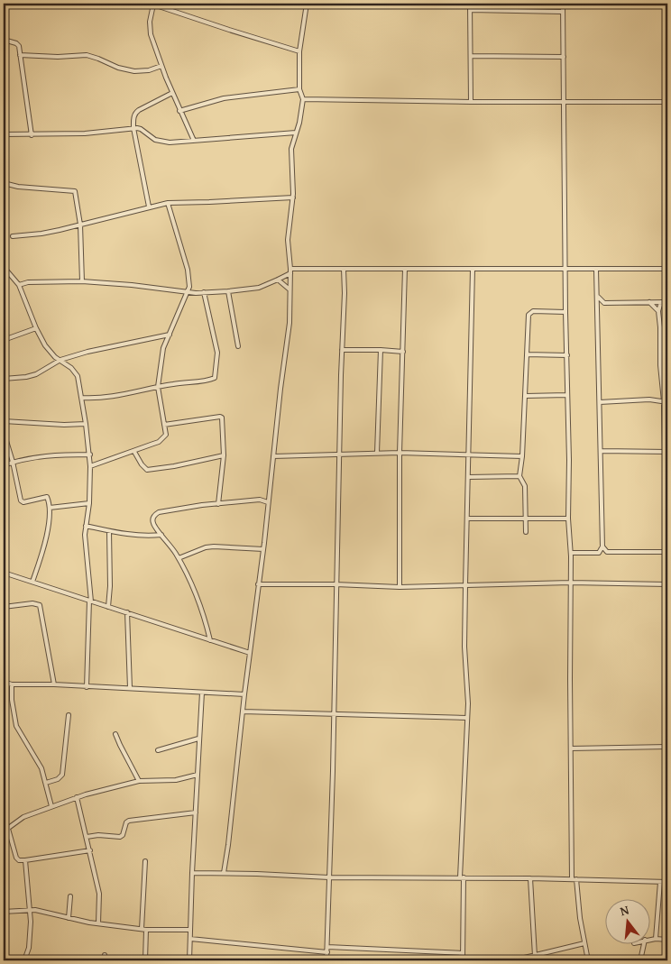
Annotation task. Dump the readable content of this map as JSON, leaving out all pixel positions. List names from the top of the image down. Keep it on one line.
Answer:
{"north":"top"}
